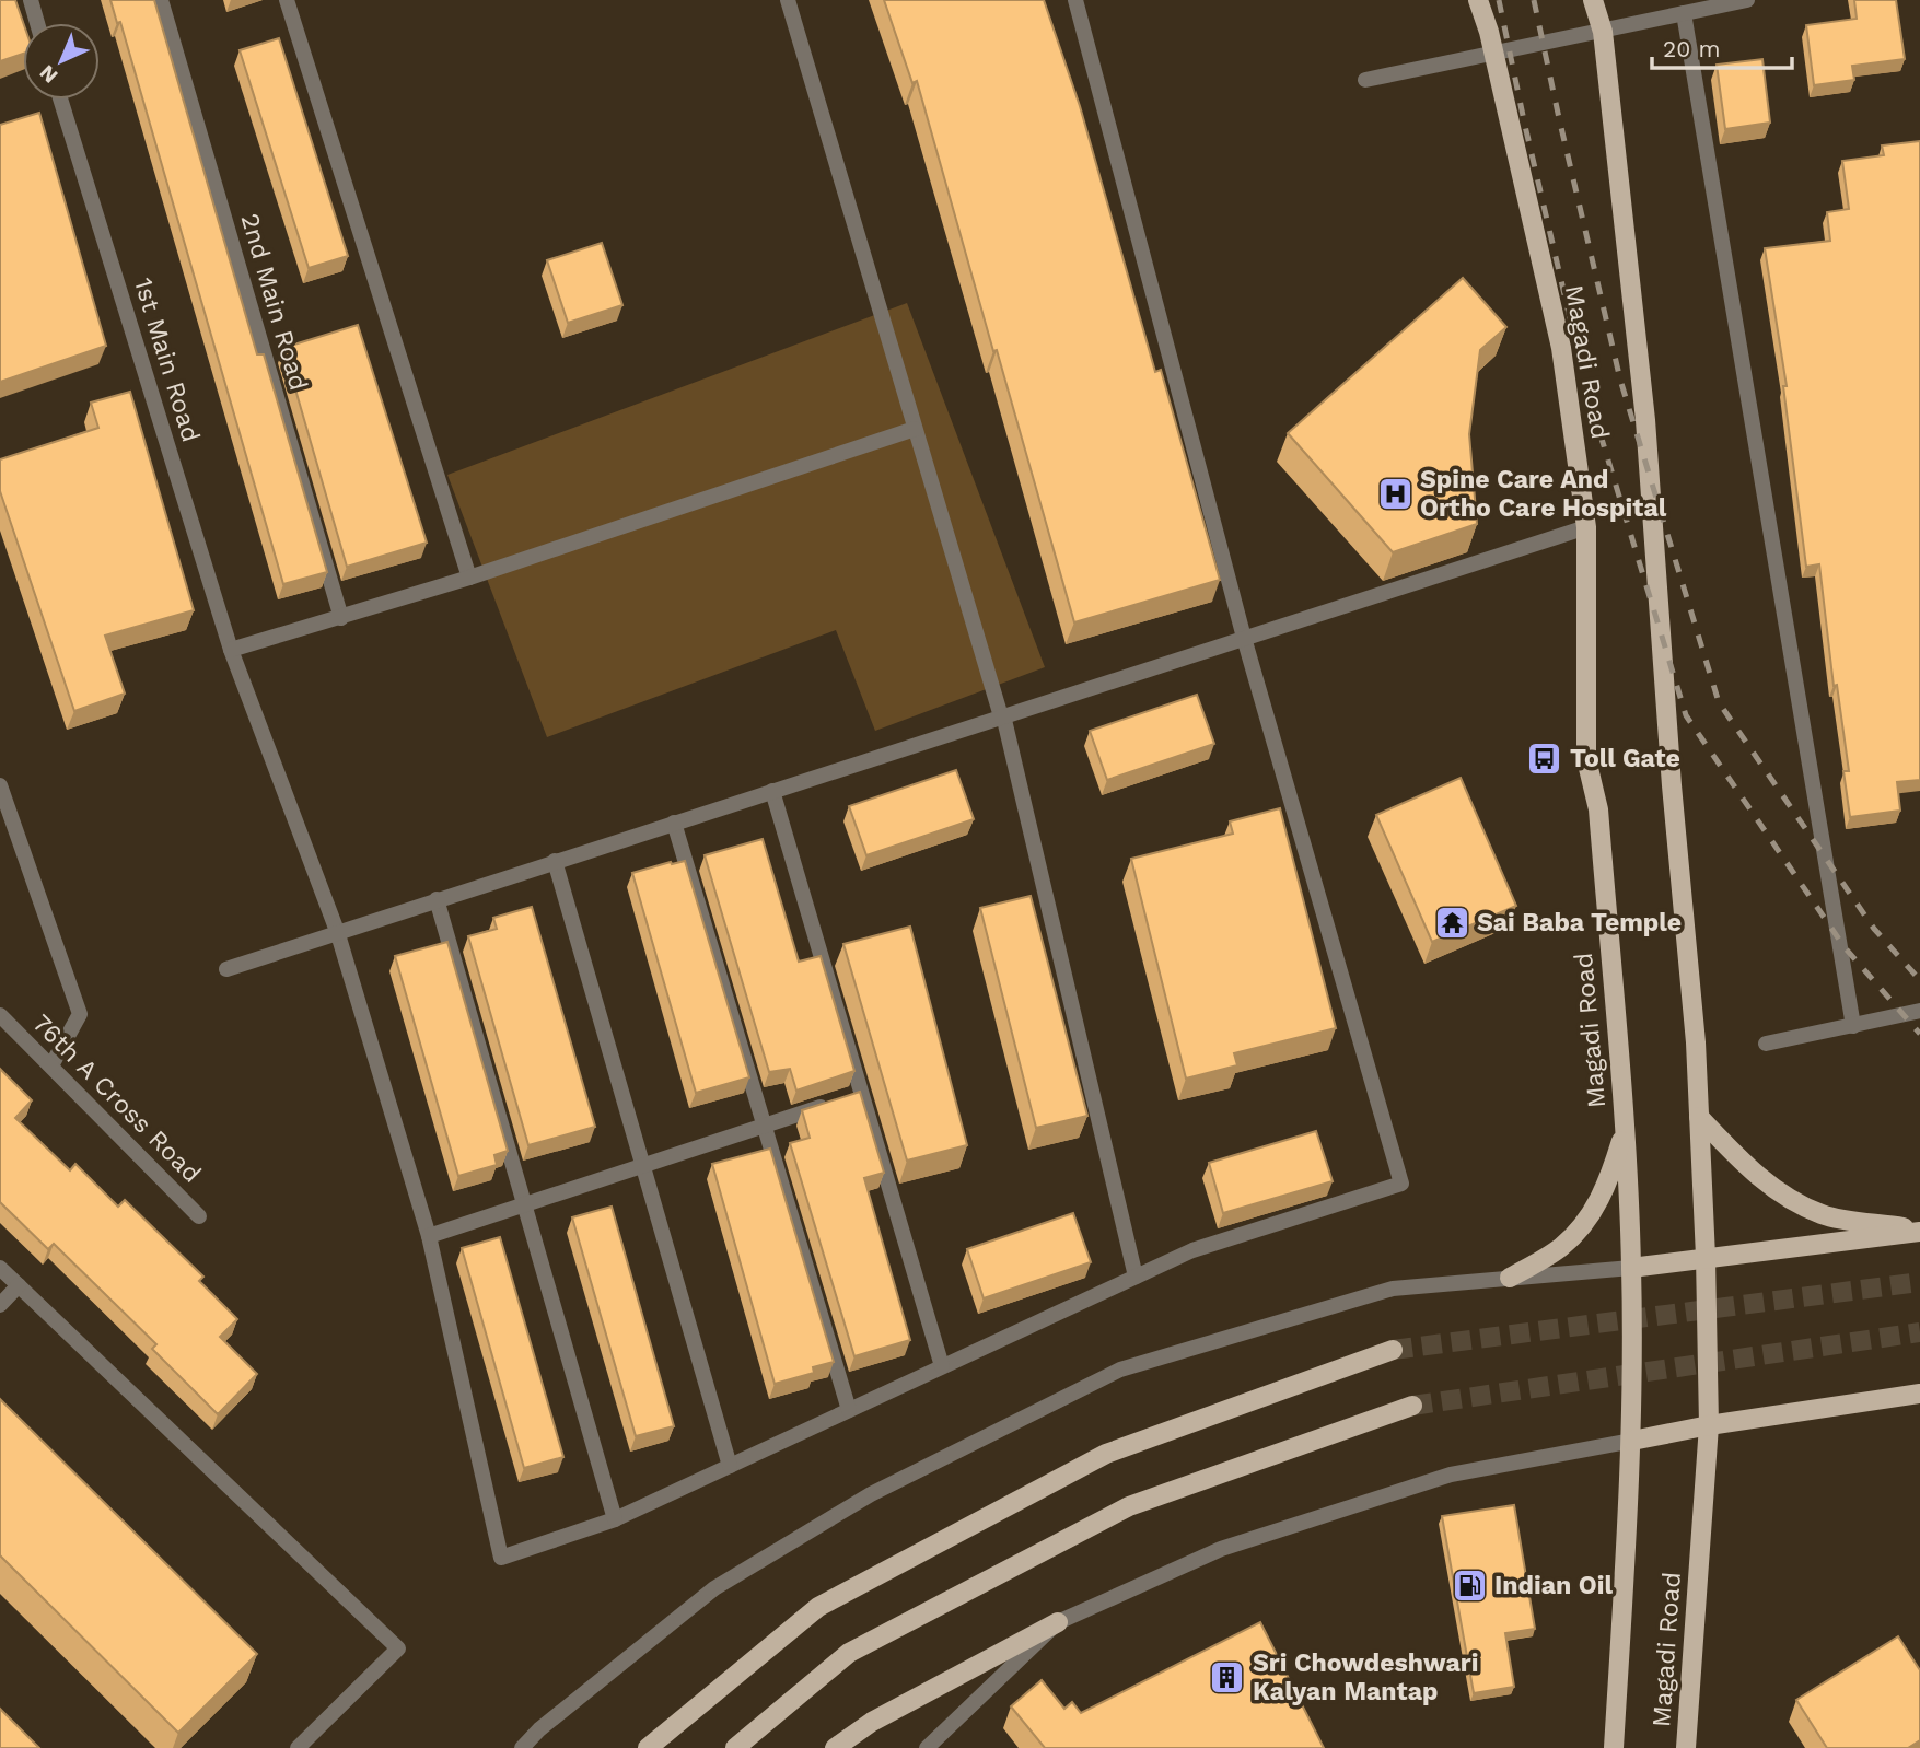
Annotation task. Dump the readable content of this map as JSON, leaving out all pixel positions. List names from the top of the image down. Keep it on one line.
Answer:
{"streets":{"main road":["Magadi Road"],"street":["2nd Main Road","1st Main Road","76th A Cross Road"]},"places":{"hospital":["Spine Care And Ortho Care Hospital"],"bus stop":["Toll Gate"],"temple":["Sai Baba Temple"],"fuel station":["Indian Oil"],"building":["Sri Chowdeshwari Kalyan Mantap"]},"scale_bar":"20 m","north":"bottom left"}
